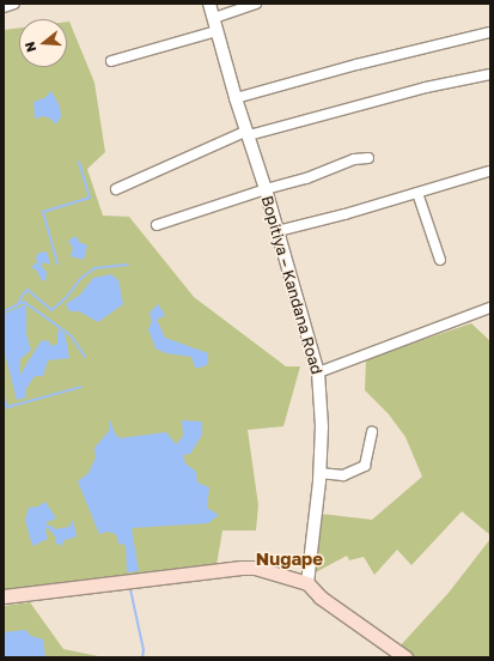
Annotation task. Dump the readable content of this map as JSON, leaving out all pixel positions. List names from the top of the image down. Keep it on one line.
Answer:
{"streets":{"street":["Bopitiya – Kandana Road"]},"districts":["Nugape"],"north":"left"}
